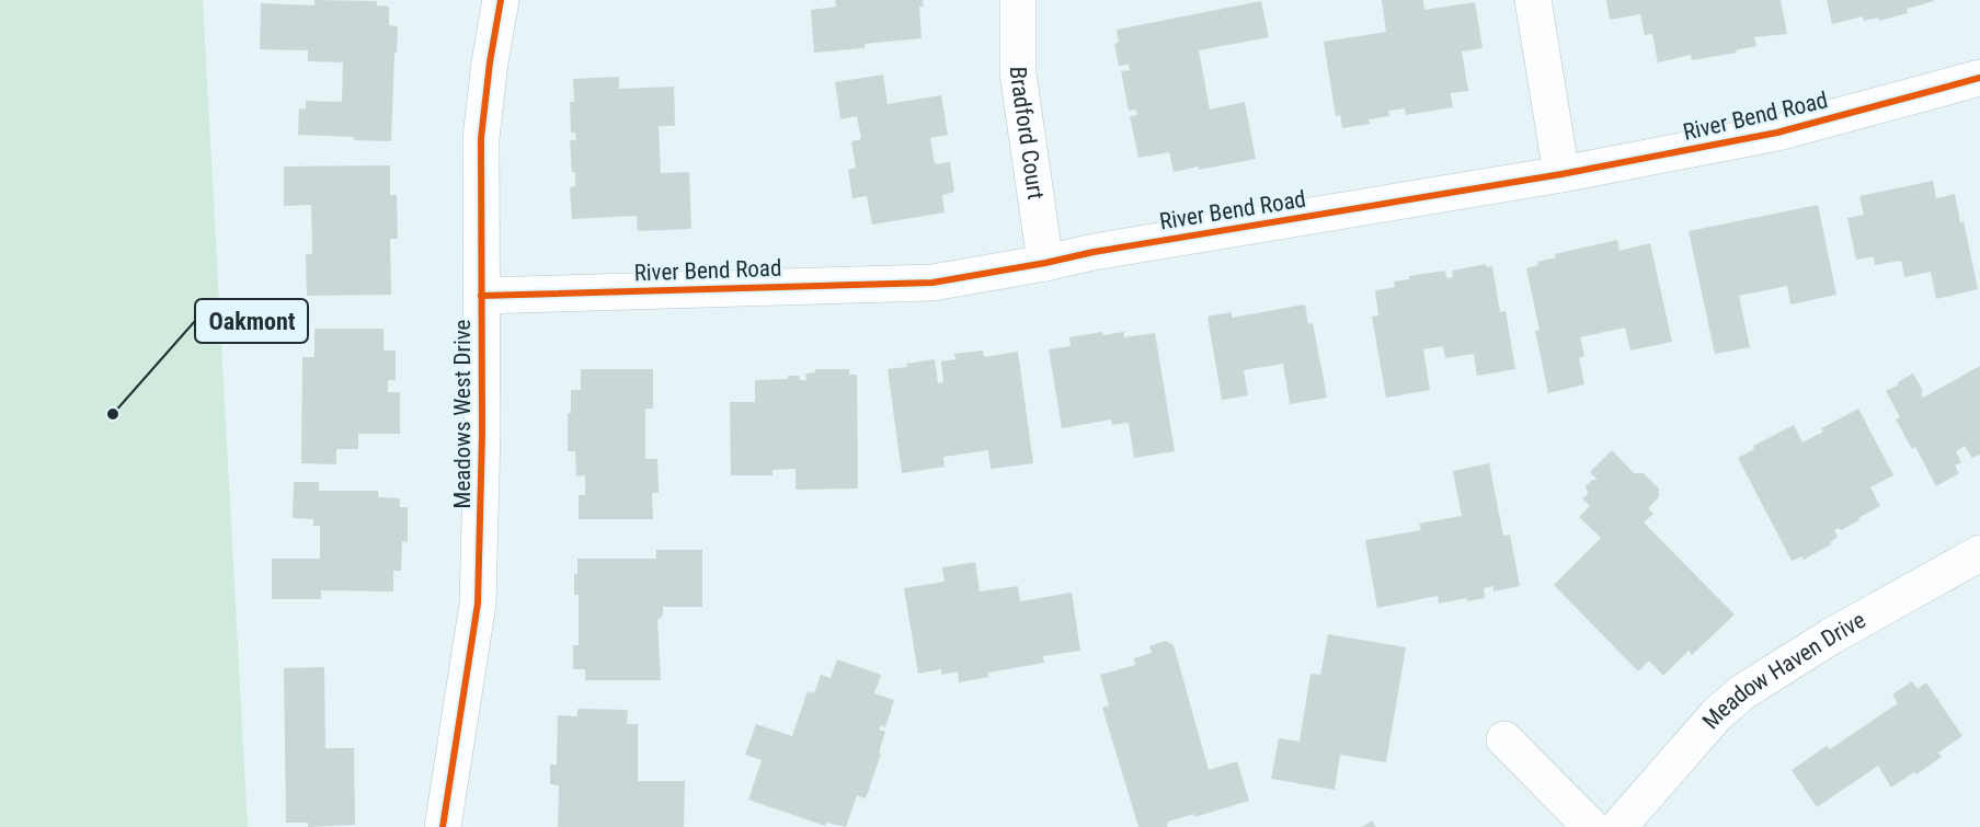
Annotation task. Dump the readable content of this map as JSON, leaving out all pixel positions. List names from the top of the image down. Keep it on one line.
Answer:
{"streets":{"street":["River Bend Road","Bradford Court","Meadows West Drive","Meadow Haven Drive"]},"crossings":[["River Bend Road","Bradford Court"],["River Bend Road","Meadows West Drive"]],"places":["Oakmont"]}
